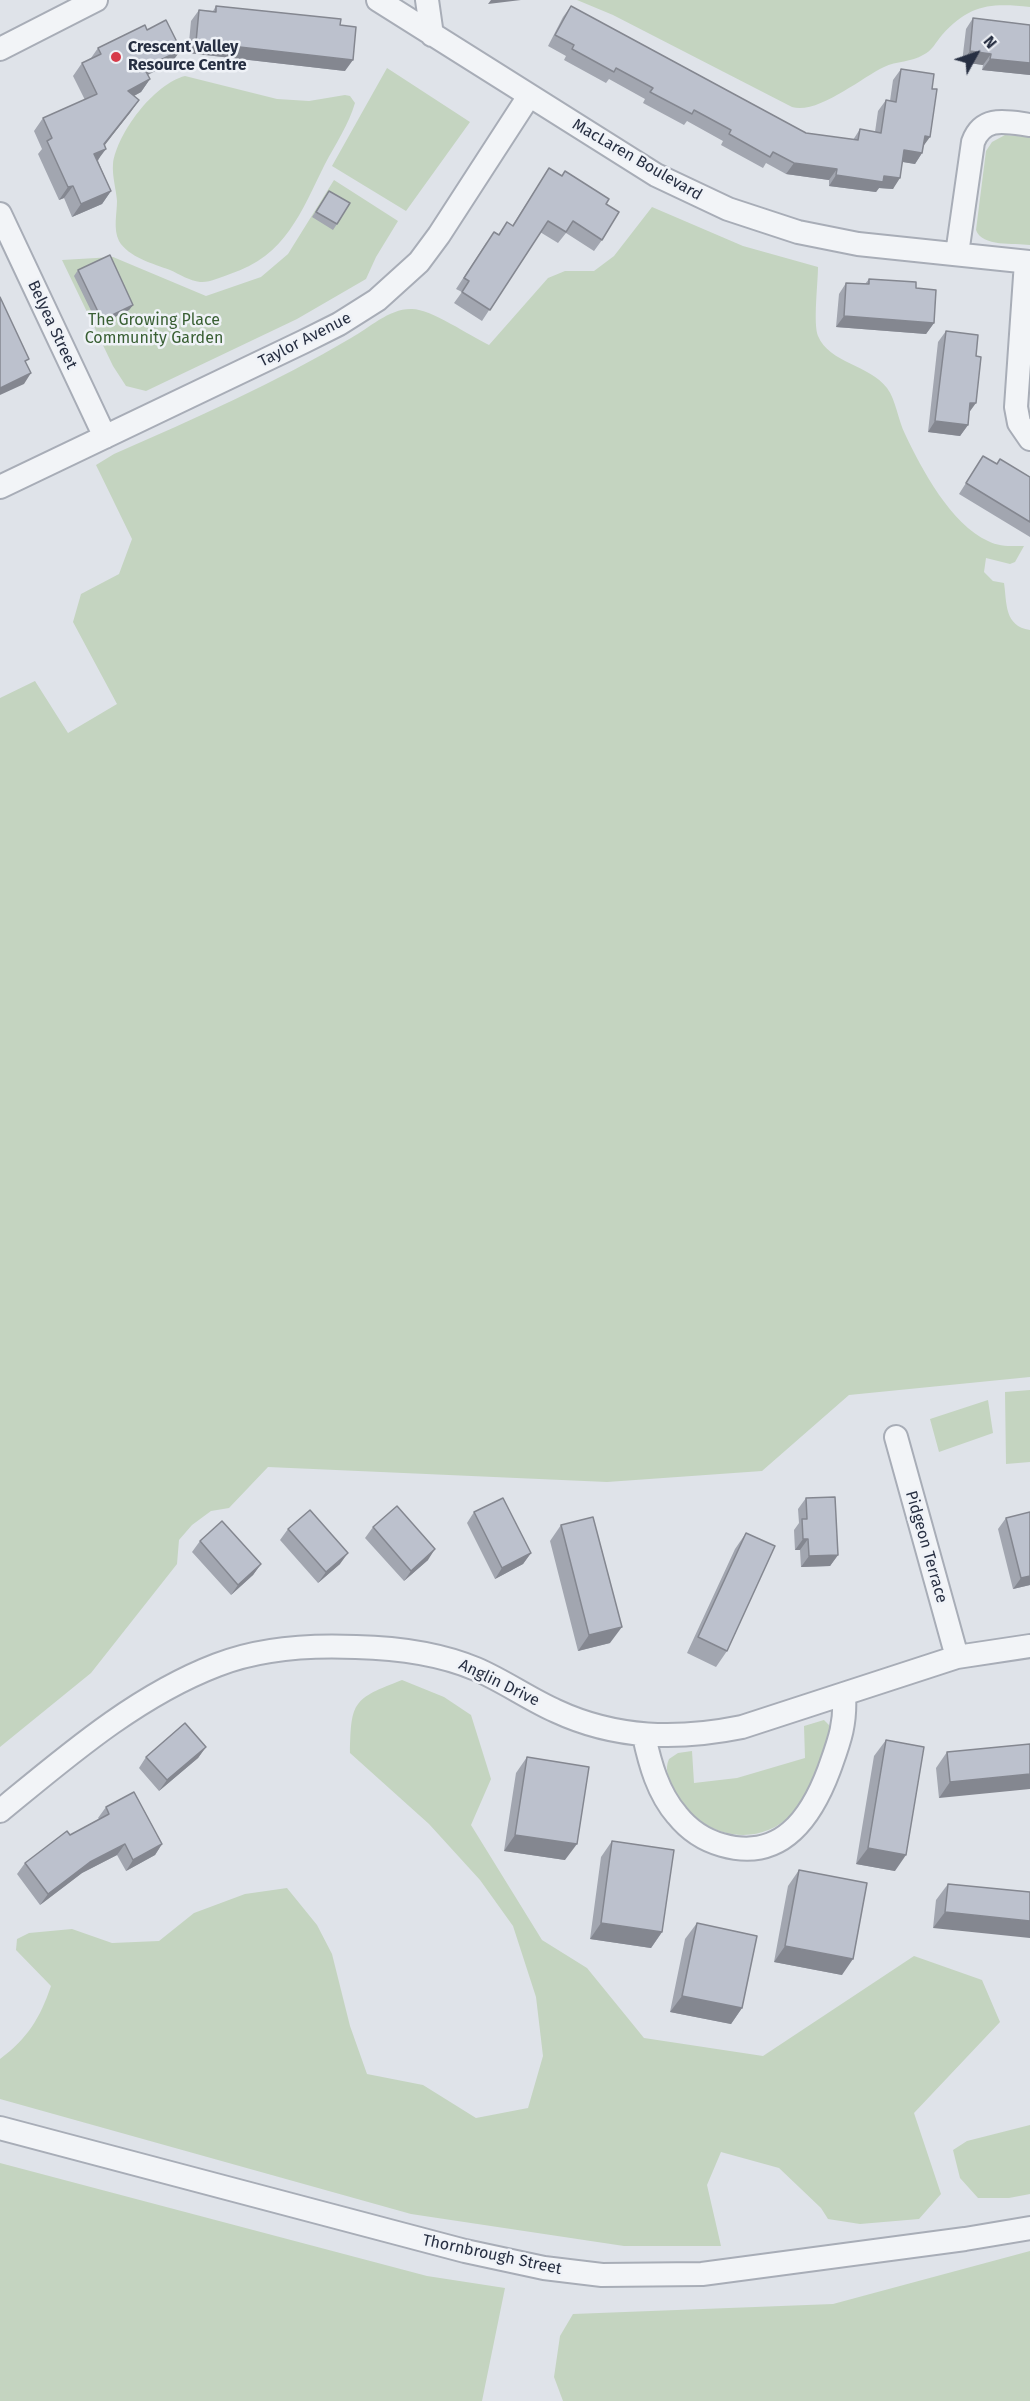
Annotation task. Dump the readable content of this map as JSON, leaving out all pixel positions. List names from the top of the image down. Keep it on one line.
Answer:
{"streets":{"street":["MacLaren Boulevard","Belyea Street","Taylor Avenue","Pidgeon Terrace","Anglin Drive","Thornbrough Street"]},"crossings":[["MacLaren Boulevard","Taylor Avenue"],["Belyea Street","Taylor Avenue"],["Pidgeon Terrace","Anglin Drive"]],"parks":["The Growing Place Community Garden"],"places":["Crescent Valley Resource Centre"],"north":"top right"}
